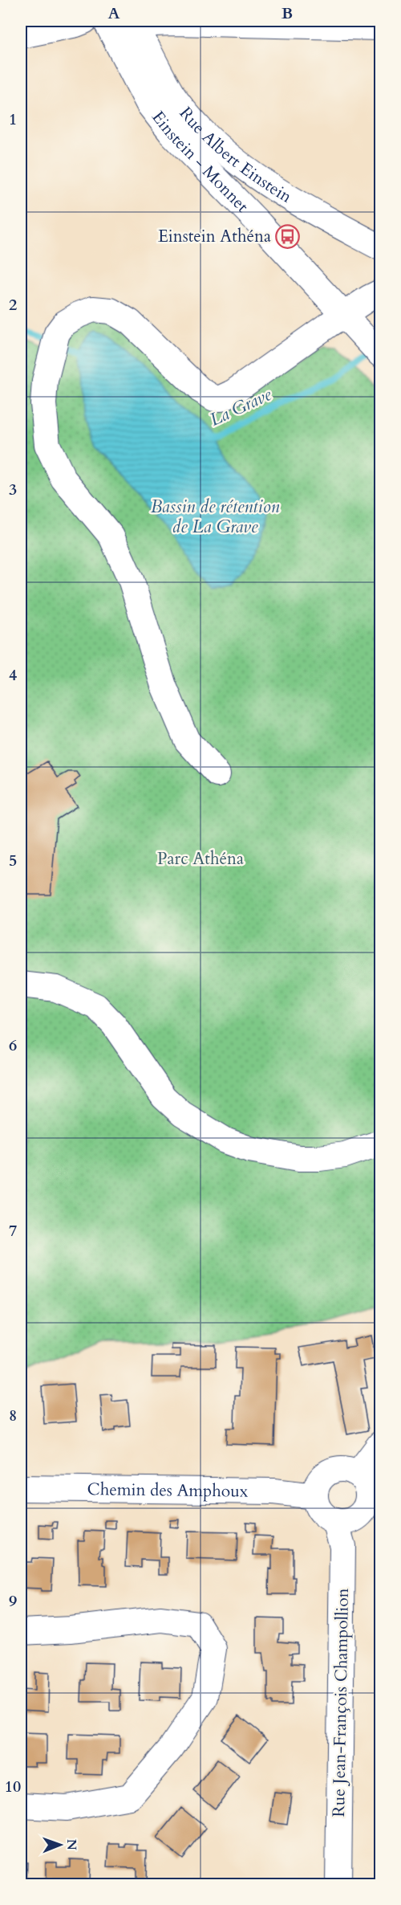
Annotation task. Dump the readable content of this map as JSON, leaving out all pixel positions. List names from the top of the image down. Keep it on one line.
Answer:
{"streets":{"street":["Rue Albert Einstein","Einstein - Monnet","Chemin des Amphoux","Rue Jean-François Champollion"]},"crossings":[["Chemin des Amphoux","Rue Jean-François Champollion"]],"water":["La Grave","Bassin de rétention de La Grave"],"parks":["Parc Athéna"],"places":{"bus stop":["Einstein Athéna"]},"north":"right","grid":{"columns":["A","B"],"rows":["1","2","3","4","5","6","7","8","9","10"]}}
